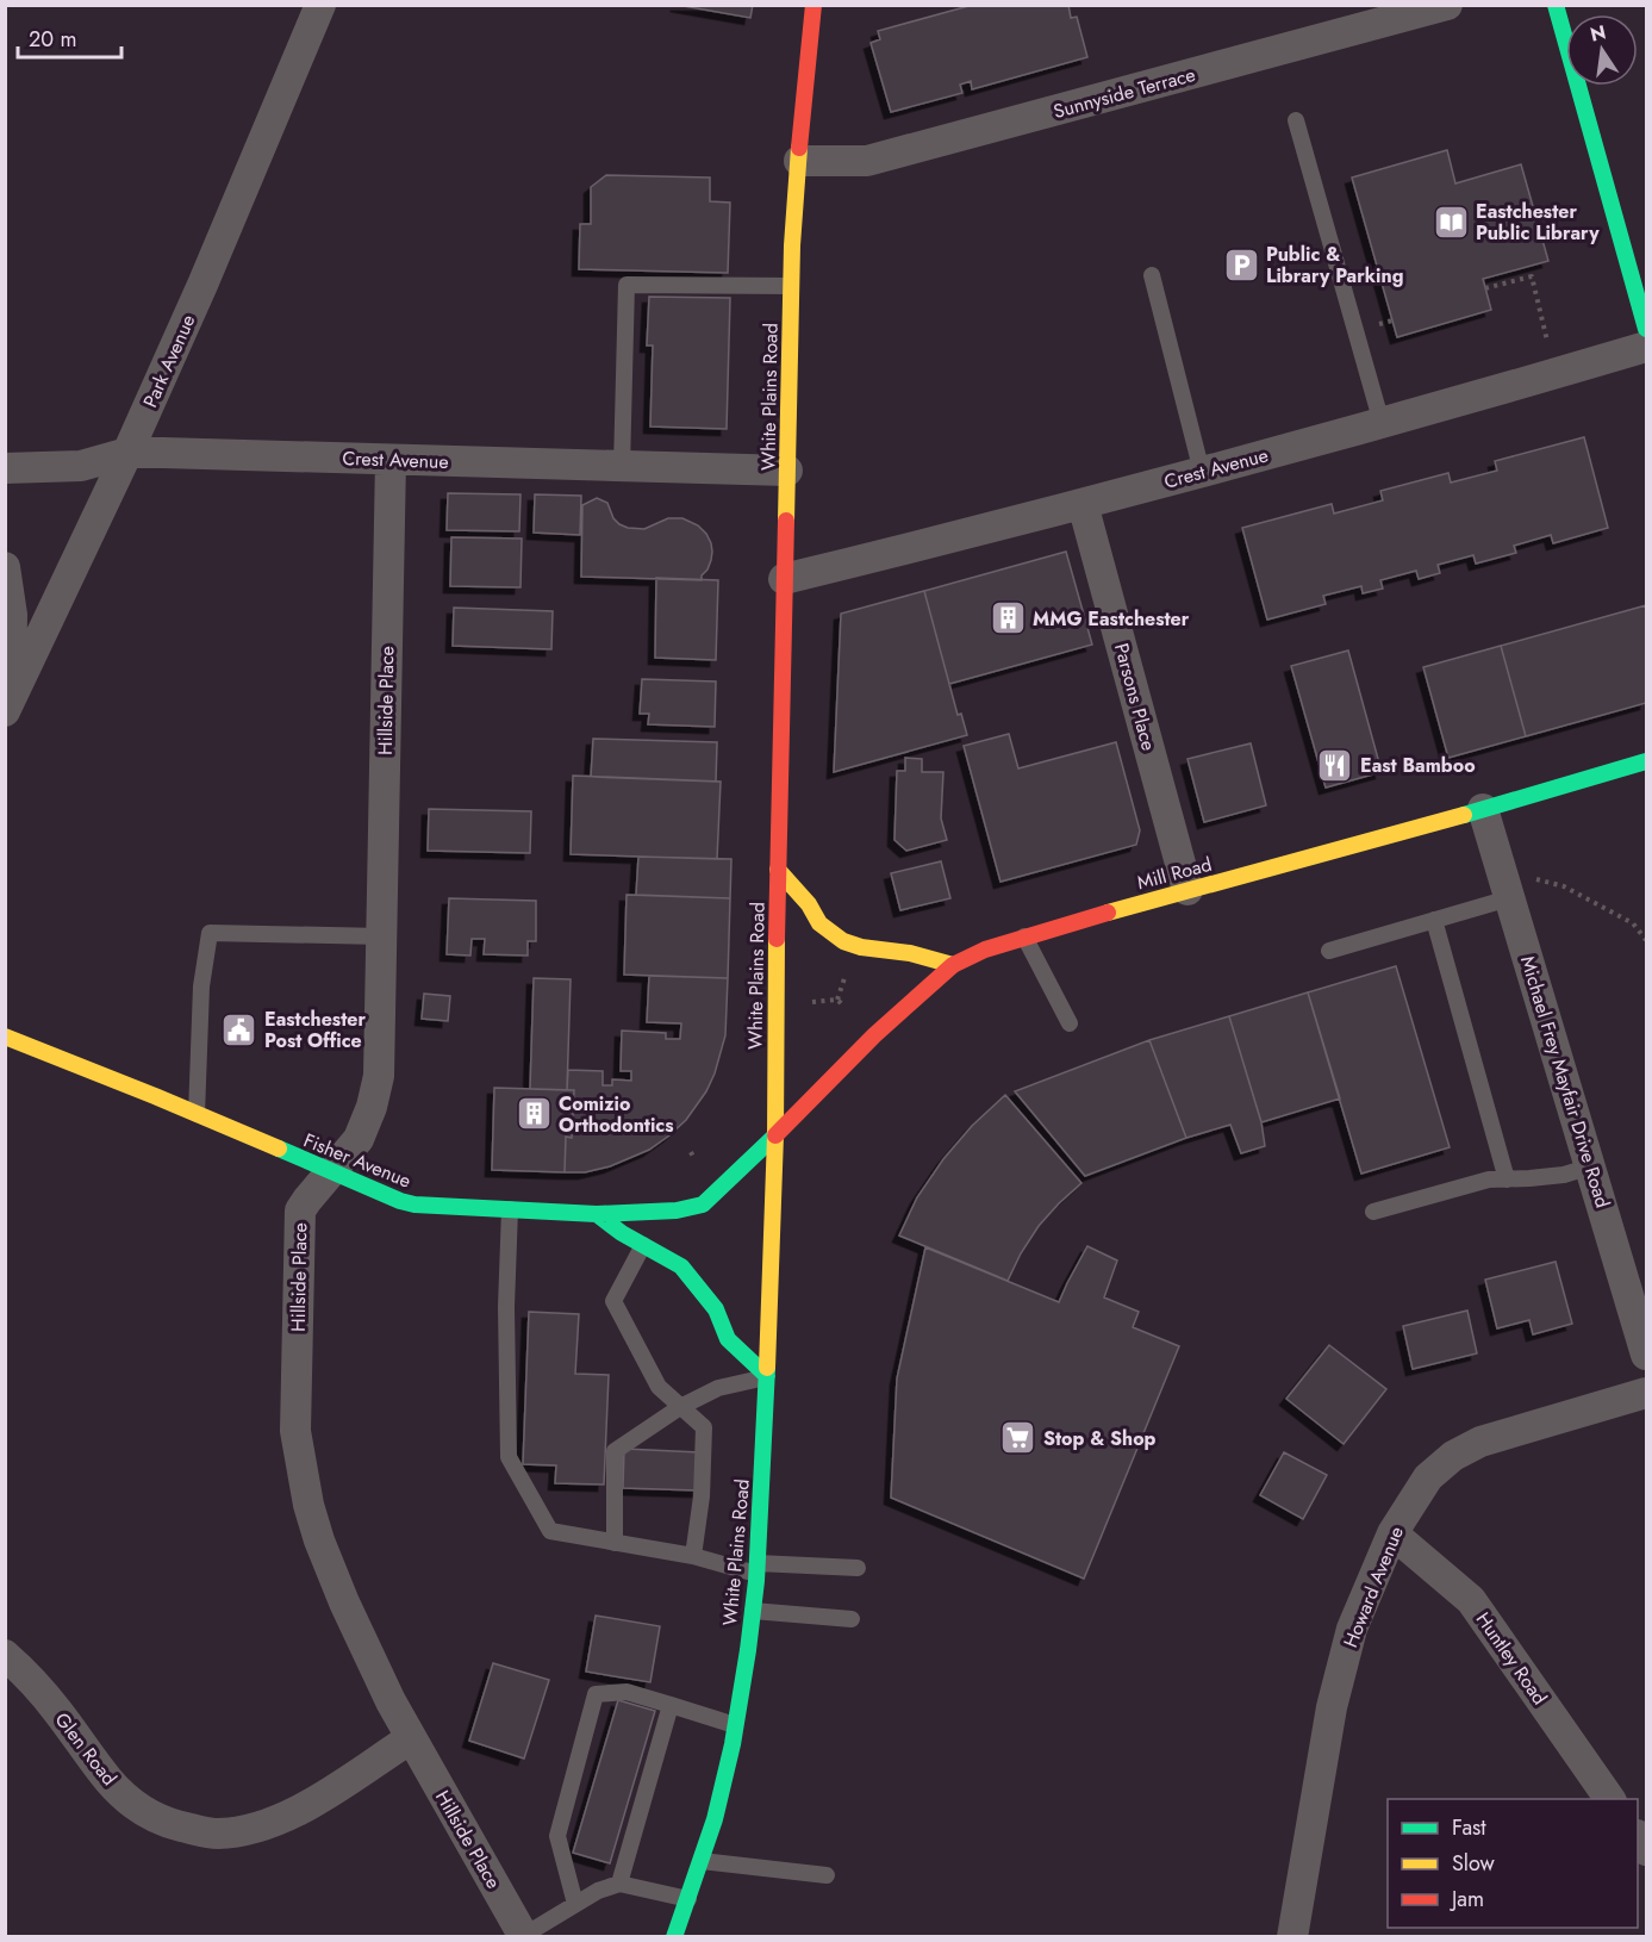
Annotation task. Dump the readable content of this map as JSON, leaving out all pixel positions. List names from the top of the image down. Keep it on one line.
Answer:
{"streets":{"main road":["White Plains Road","Mill Road","Fisher Avenue"],"street":["Sunnyside Terrace","Park Avenue","Crest Avenue","Parsons Place","Hillside Place","Michael Frey Mayfair Drive Road","Howard Avenue","Huntley Road","Glen Road"]},"crossings":[["Sunnyside Terrace","White Plains Road"],["Park Avenue","Crest Avenue"],["White Plains Road","Crest Avenue"],["White Plains Road","Mill Road"],["White Plains Road","Fisher Avenue"],["Crest Avenue","Parsons Place"],["Crest Avenue","Hillside Place"],["Parsons Place","Mill Road"],["Hillside Place","Fisher Avenue"],["Hillside Place","Glen Road"],["Mill Road","Michael Frey Mayfair Drive Road"],["Mill Road","Fisher Avenue"],["Howard Avenue","Huntley Road"]],"places":{"library":["Eastchester Public Library"],"parking":["Public & Library Parking"],"building":["MMG Eastchester","Comizio Orthodontics"],"restaurant":["East Bamboo"],"public building":["Eastchester Post Office"],"supermarket":["Stop & Shop"]},"legend":["Fast","Slow","Jam"],"scale_bar":"20 m","north":"top"}
